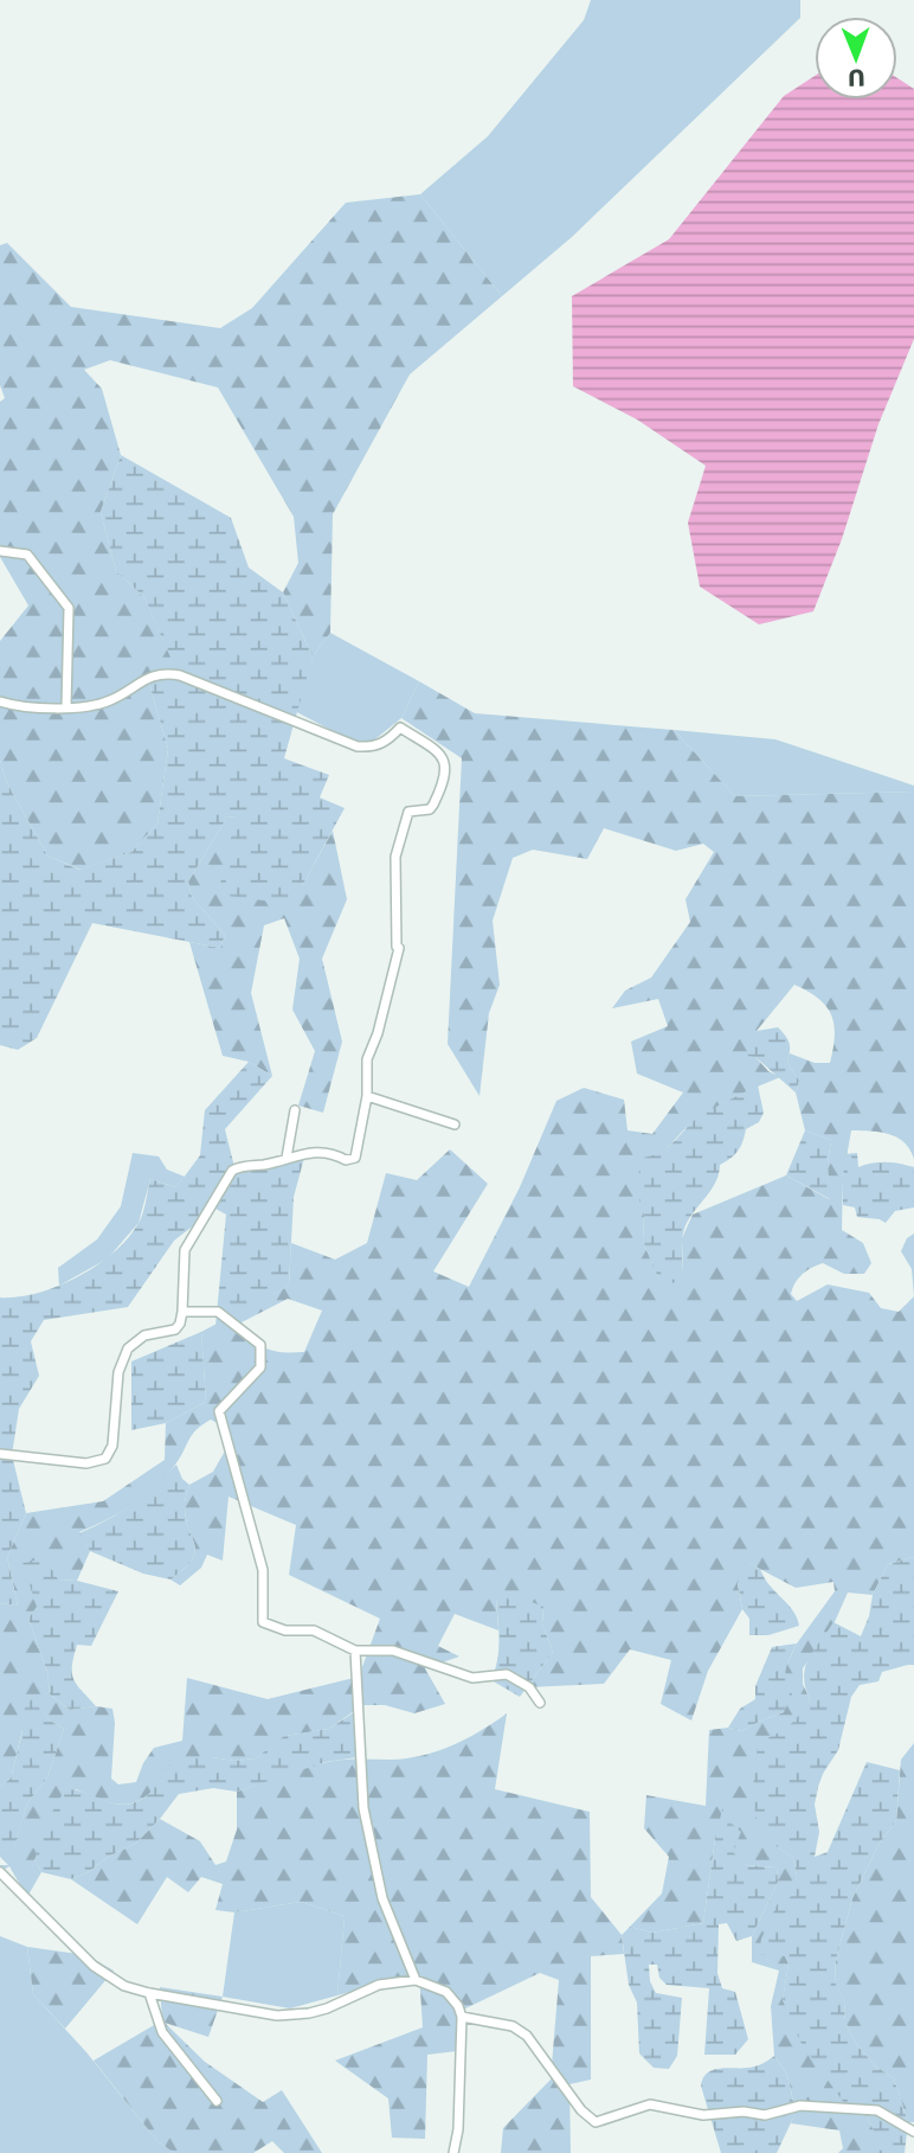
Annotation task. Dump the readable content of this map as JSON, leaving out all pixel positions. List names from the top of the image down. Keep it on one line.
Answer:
{"north":"bottom"}
